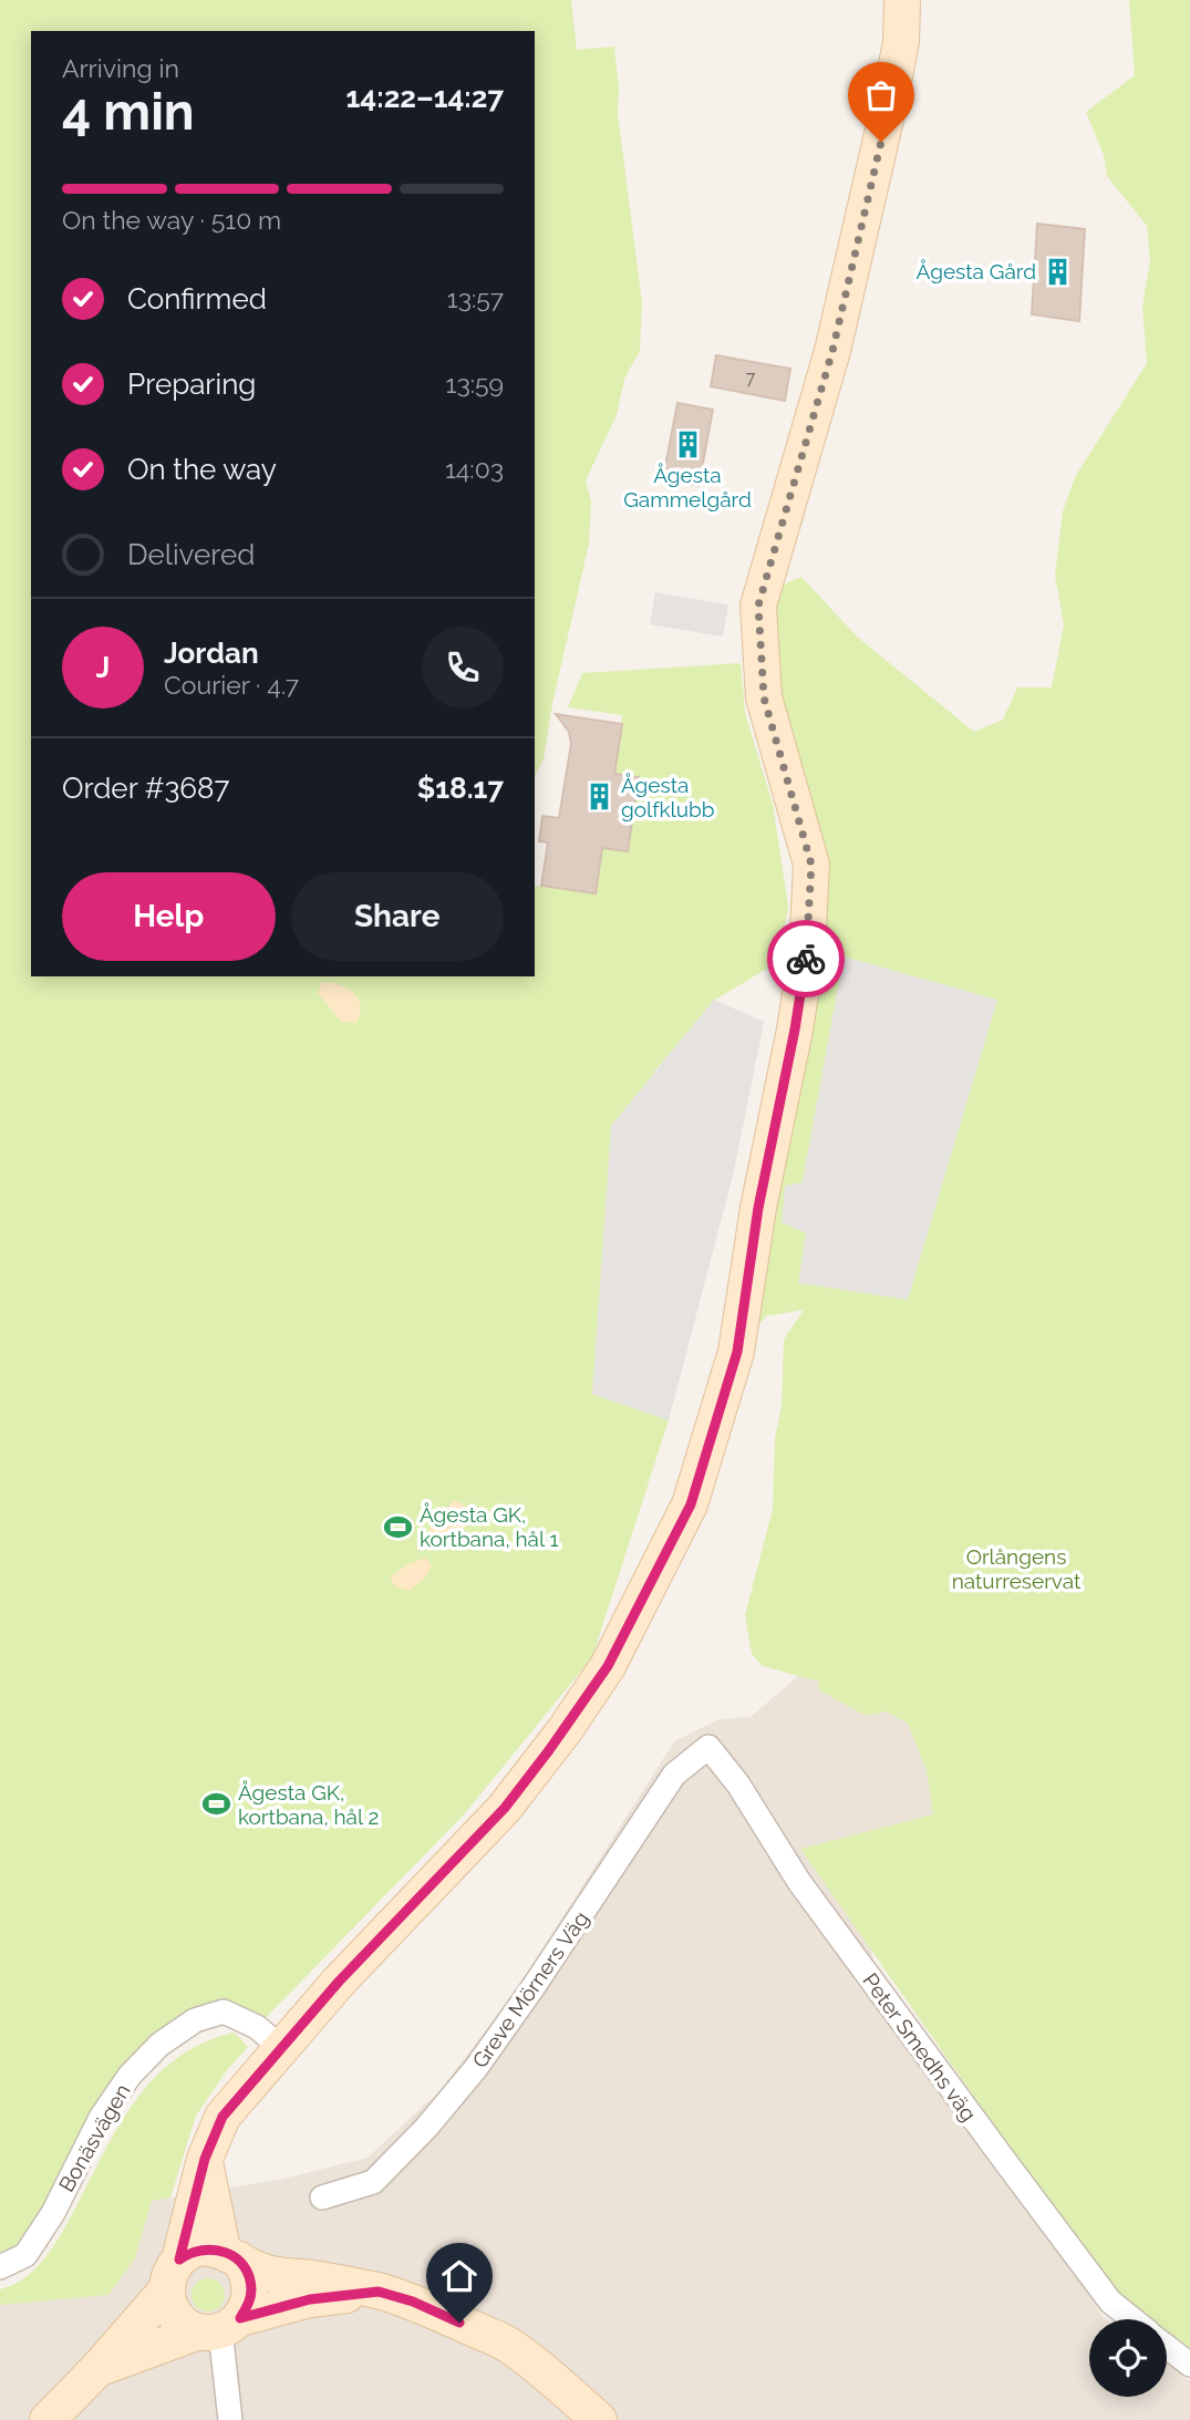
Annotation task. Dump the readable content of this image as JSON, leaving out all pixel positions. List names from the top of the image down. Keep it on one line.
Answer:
{"streets":{"street":["Greve Mörners Väg","Peter Smedhs väg","Bonäsvägen"]},"crossings":[["Greve Mörners Väg","Peter Smedhs väg"]],"parks":["Orlångens naturreservat"],"places":{"building":["Ågesta Gård","Ågesta Gammelgård","Ågesta golfklubb"],"sports":["Ågesta GK, kortbana, hål 1","Ågesta GK, kortbana, hål 2"]},"house_numbers":["7"],"page":{"heading":["4 min","Arriving in","14:22–14:27"],"panel":["Jordan","Courier · 4.7","Order #3687","$18.17"],"bar":"On the way · 510 m","list":[["Confirmed","13:57"],["Preparing","13:59"],["On the way","14:03"],"Delivered"],"round":"J","buttons":["Help","Share"]}}
